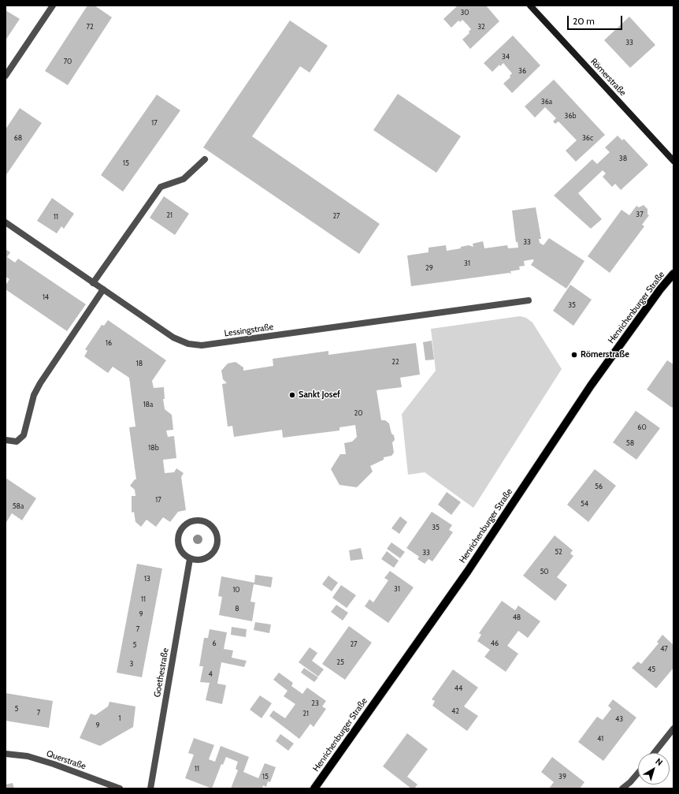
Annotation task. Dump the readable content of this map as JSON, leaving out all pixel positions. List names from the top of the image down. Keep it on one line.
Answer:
{"streets":{"main road":["Römerstraße","Henrichenburger Straße"],"street":["Lessingstraße","Goethestraße","Querstraße"]},"places":["Römerstraße","Sankt Josef"],"house_numbers":["30","72","32","33","34","70","36","36a","36b","17","68","36c","38","15","37","21","27","11","33","31","29","14","35","16","22","18","18a","20","60","58","18b","56","17","54","58a","35","52","33","50","13","31","10","11","8","9","48","7","6","46","27","5","47","25","3","45","4","44","23","5","42","7","21","1","43","9","41","11","15","39"],"scale_bar":"20 m","north":"top right"}
